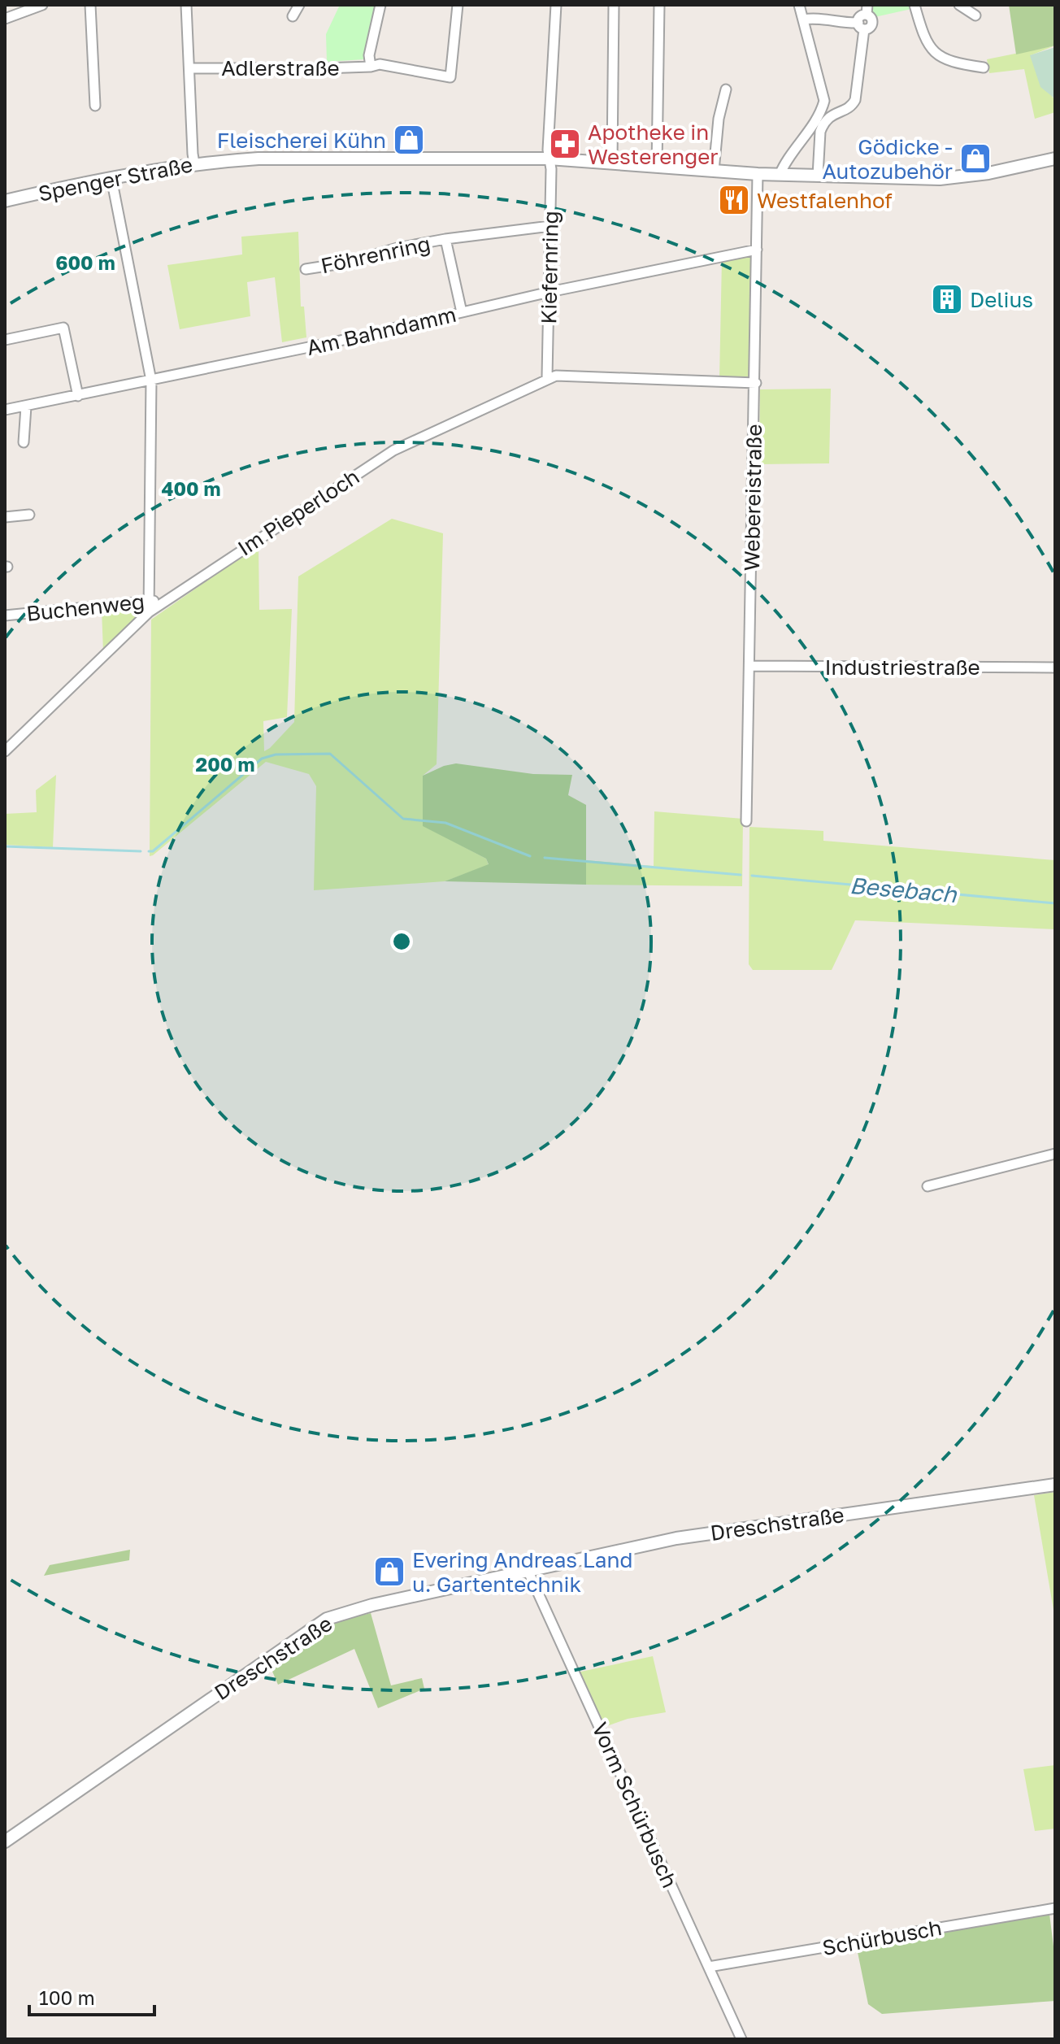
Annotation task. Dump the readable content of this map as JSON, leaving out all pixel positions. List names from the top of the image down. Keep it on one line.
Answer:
{"streets":{"street":["Adlerstraße","Spenger Straße","Föhrenring","Kiefernring","Am Bahndamm","Webereistraße","Im Pieperloch","Buchenweg","Industriestraße","Dreschstraße","Vorm Schürbusch","Schürbusch"]},"crossings":[["Spenger Straße","Kiefernring"],["Spenger Straße","Webereistraße"],["Föhrenring","Kiefernring"],["Föhrenring","Am Bahndamm"],["Kiefernring","Am Bahndamm"],["Kiefernring","Im Pieperloch"],["Am Bahndamm","Webereistraße"],["Webereistraße","Im Pieperloch"],["Webereistraße","Industriestraße"],["Im Pieperloch","Buchenweg"],["Dreschstraße","Vorm Schürbusch"],["Vorm Schürbusch","Schürbusch"]],"water":["Besebach"],"places":{"shop":["Fleischerei Kühn","Gödicke - Autozubehör","Evering Andreas Land u. Gartentechnik"],"pharmacy":["Apotheke in Westerenger"],"restaurant":["Westfalenhof"],"building":["Delius"]},"scale_bar":"100 m","rings":["600 m","400 m","200 m"]}
